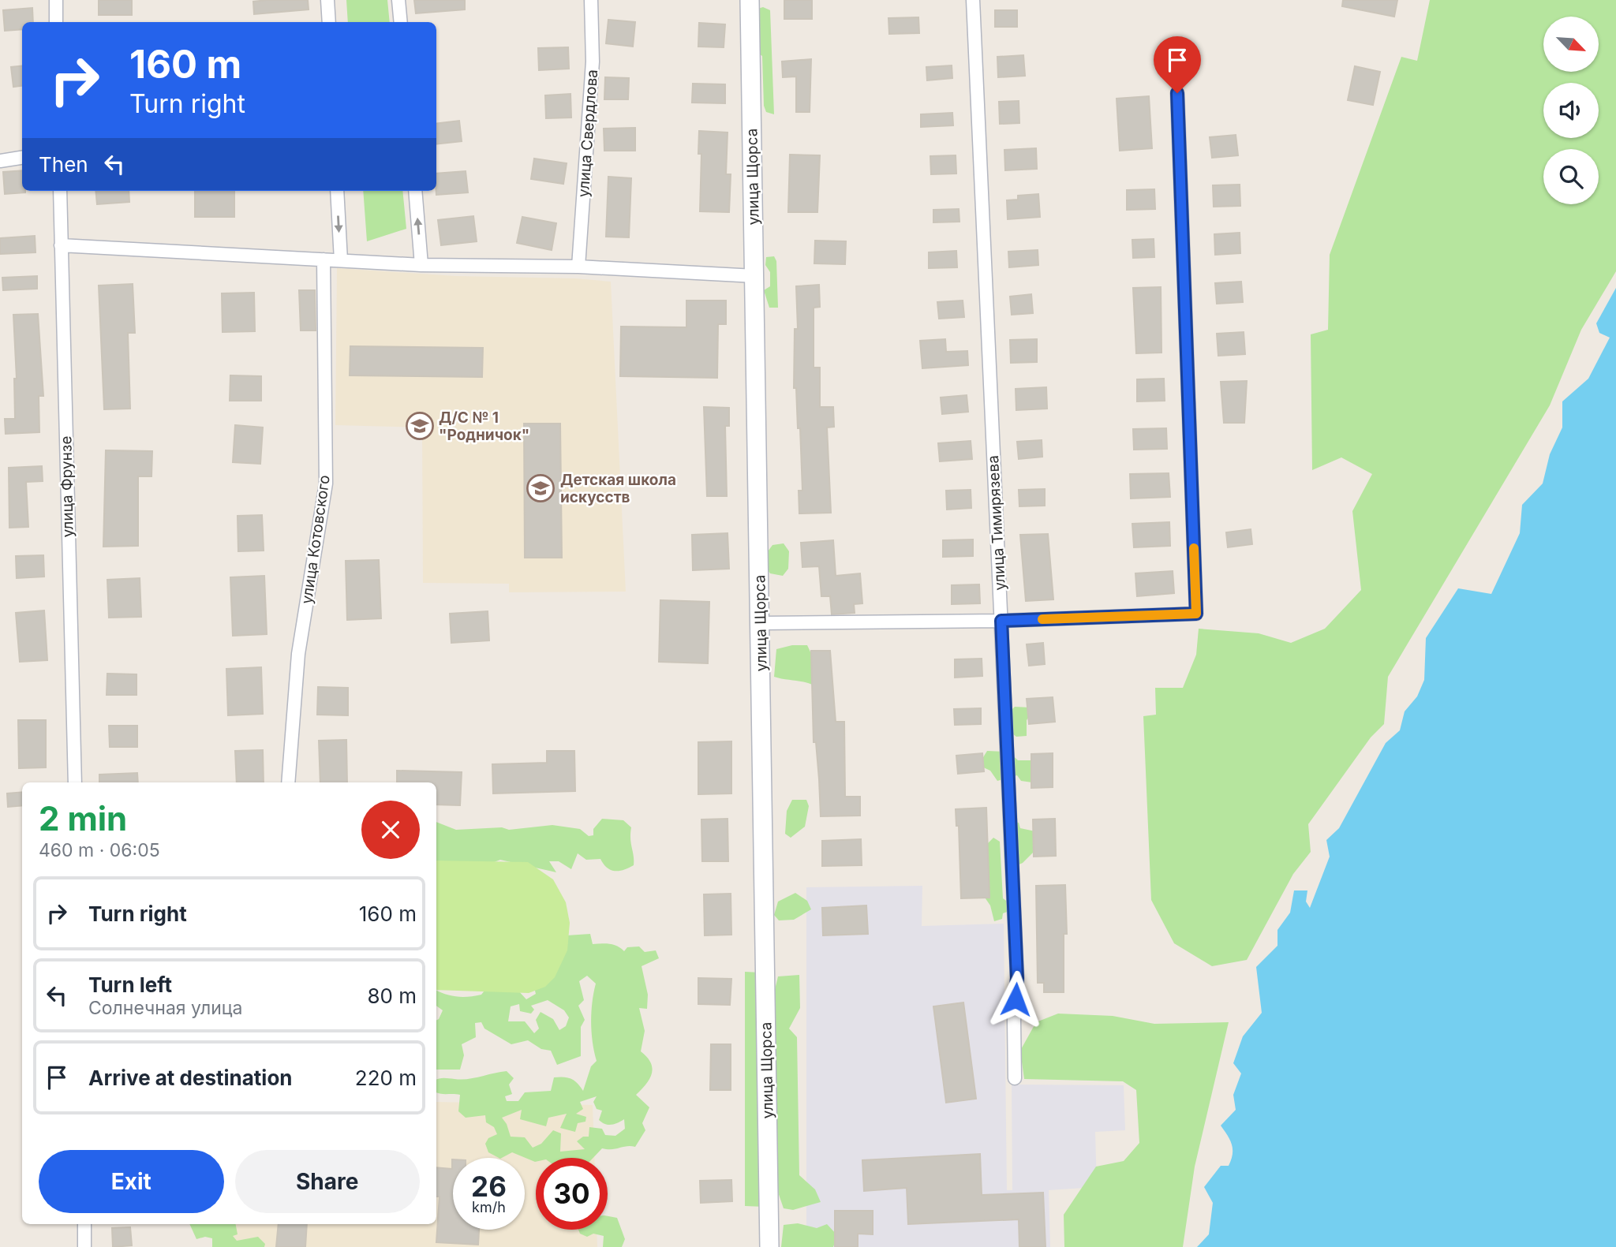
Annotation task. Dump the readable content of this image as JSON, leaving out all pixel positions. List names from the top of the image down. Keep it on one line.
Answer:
{"streets":{"street":["улица Свердлова","улица Щорса","улица Фрунзе","улица Тимирязева","улица Котовского"]},"places":{"school or university":["Д/С № 1 \"Родничок\"","Детская школа искусств"]},"north":"bottom right","page":{"turn":["160 m","Turn right"],"then":"Then","heading":["2 min","460 m · 06:05"],"list":[{"name":"Turn right","value":"160 m"},{"name":"Turn left","note":"Солнечная улица","value":"80 m"},{"name":"Arrive at destination","value":"220 m"}],"buttons":["Exit","Share"],"speed":"26 km/h","limit":"30"}}
